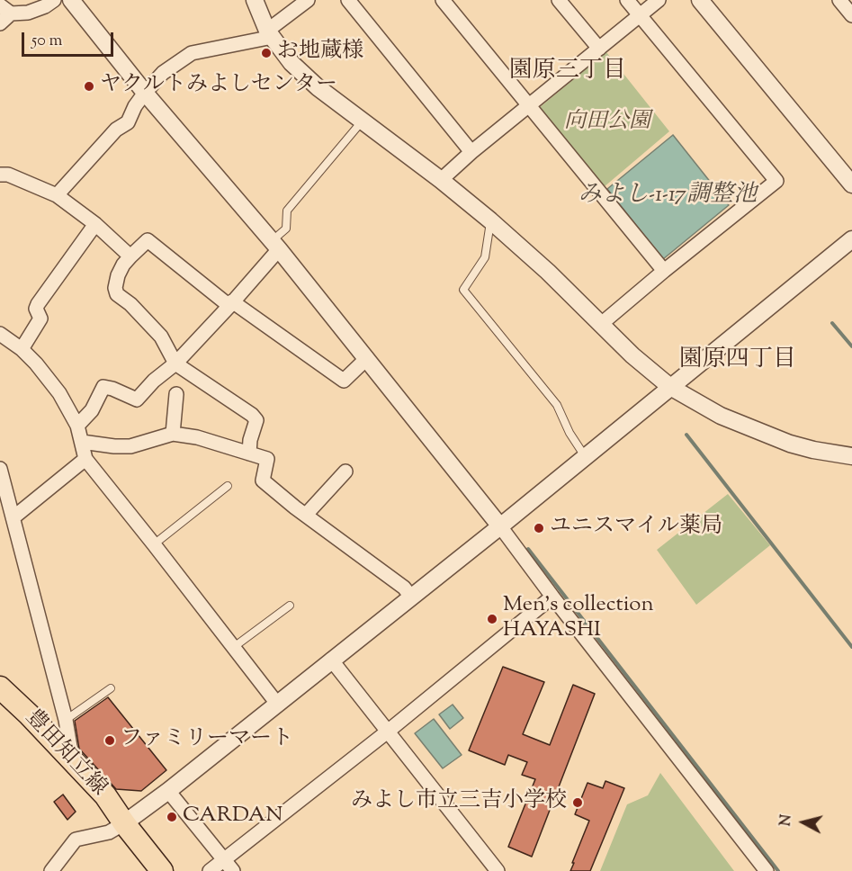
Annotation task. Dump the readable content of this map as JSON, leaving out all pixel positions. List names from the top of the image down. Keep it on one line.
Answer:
{"streets":{"main road":["豊田知立線"]},"districts":["園原三丁目","園原四丁目"],"water":["みよし-1-17調整池"],"parks":["向田公園"],"places":["お地蔵様","ヤクルトみよしセンター","ユニスマイル薬局","Men's collection HAYASHI","ファミリーマート","みよし市立三吉小学校","CARDAN"],"scale_bar":"50 m","north":"left"}
